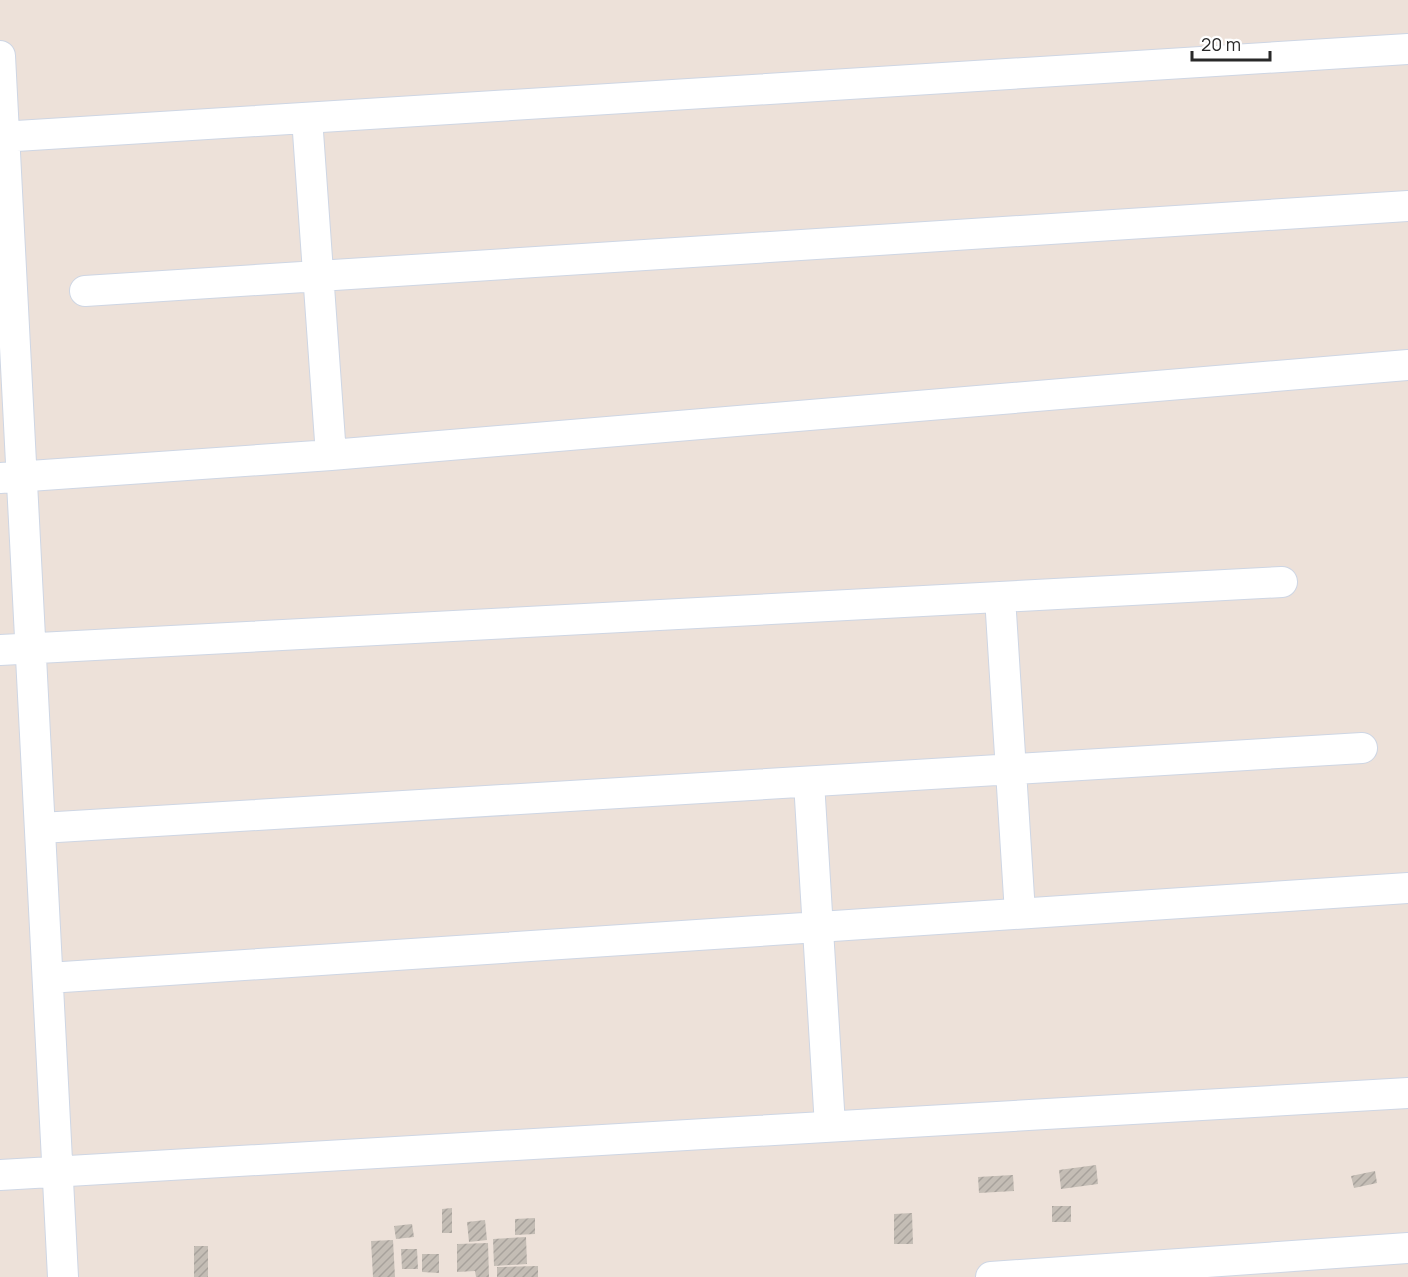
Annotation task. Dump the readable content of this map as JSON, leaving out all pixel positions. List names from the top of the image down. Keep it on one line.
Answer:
{"scale_bar":"20 m"}
